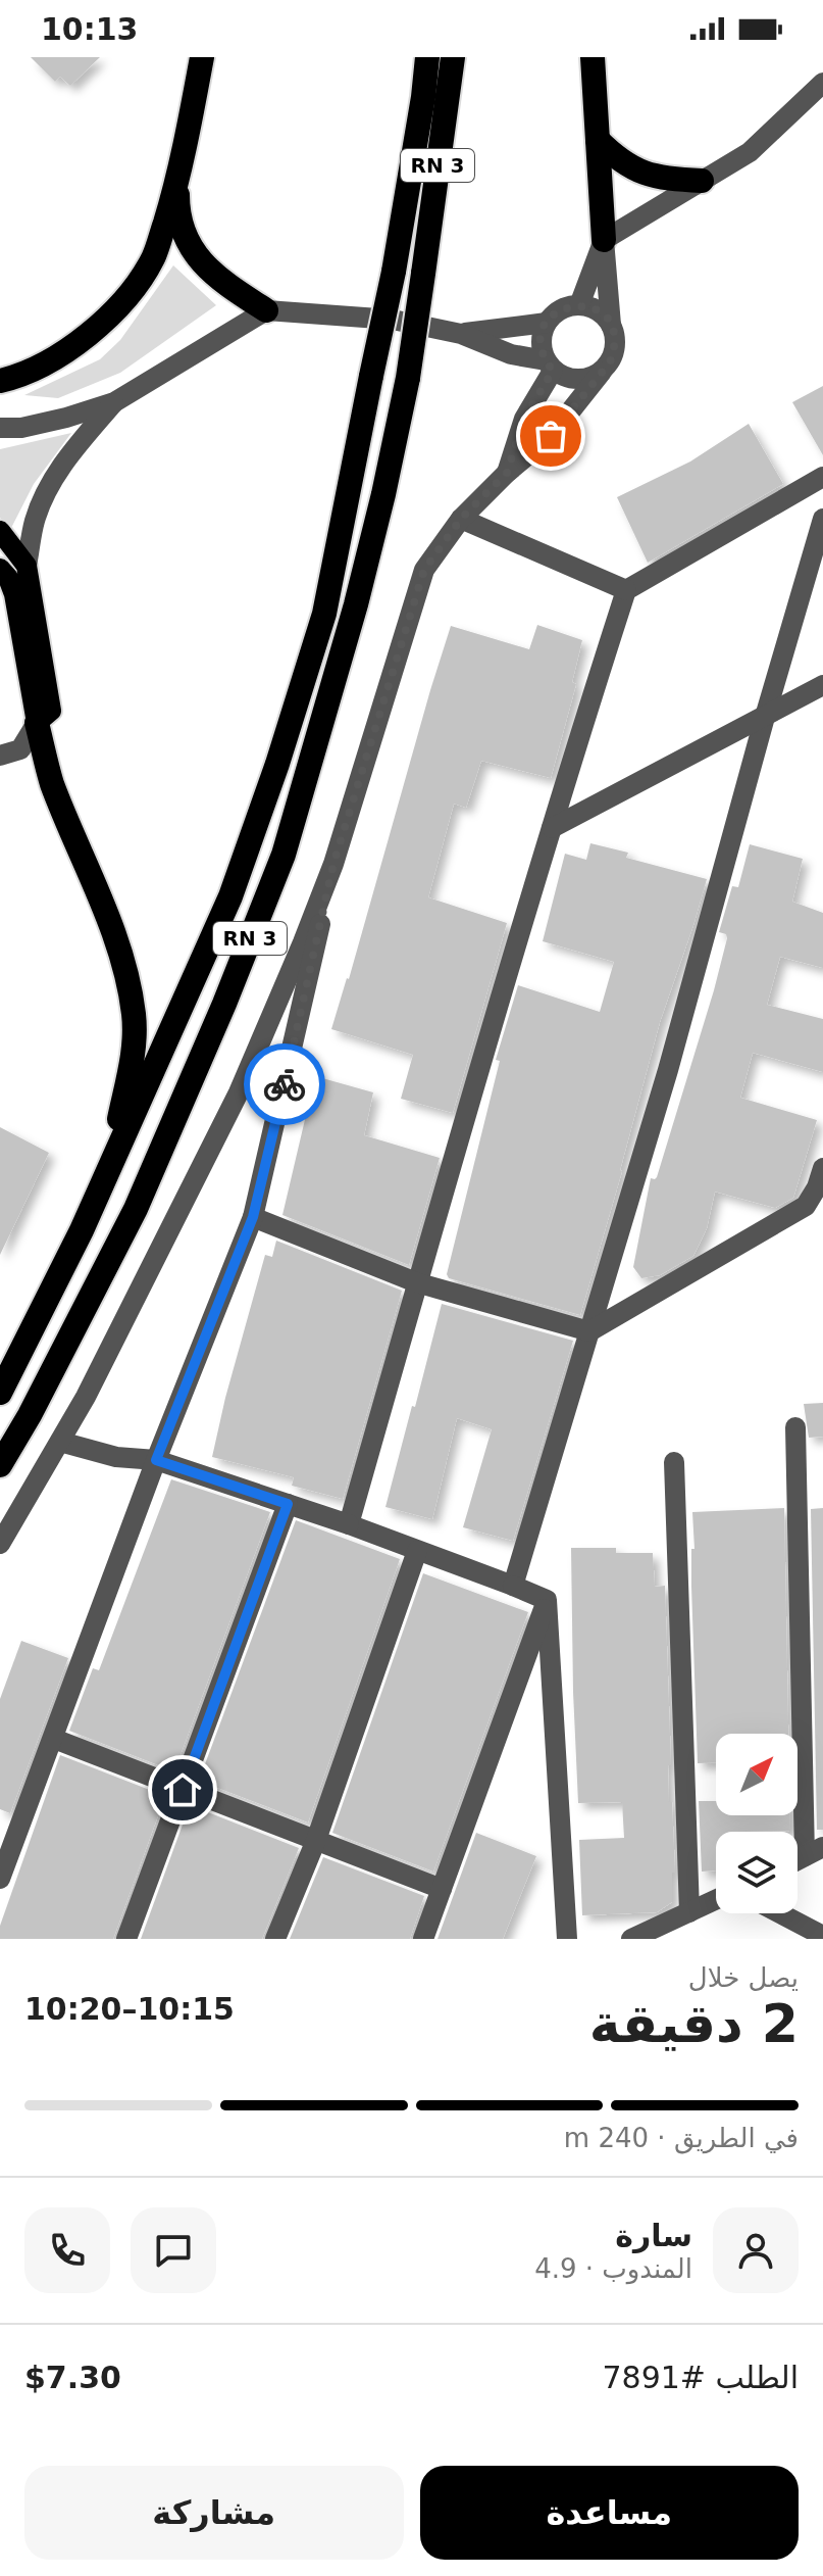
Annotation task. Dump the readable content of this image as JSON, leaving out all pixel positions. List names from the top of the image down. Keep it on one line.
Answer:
{"streets":{"highway":["RN 3"]},"north":"top right","page":{"status":"10:13","heading":["2 دقيقة","يصل خلال","10:15–10:20"],"panel":["سارة","المندوب · 4.9","الطلب #7891","$7.30"],"bar":"في الطريق · 240 m","buttons":["مساعدة","مشاركة"]}}
